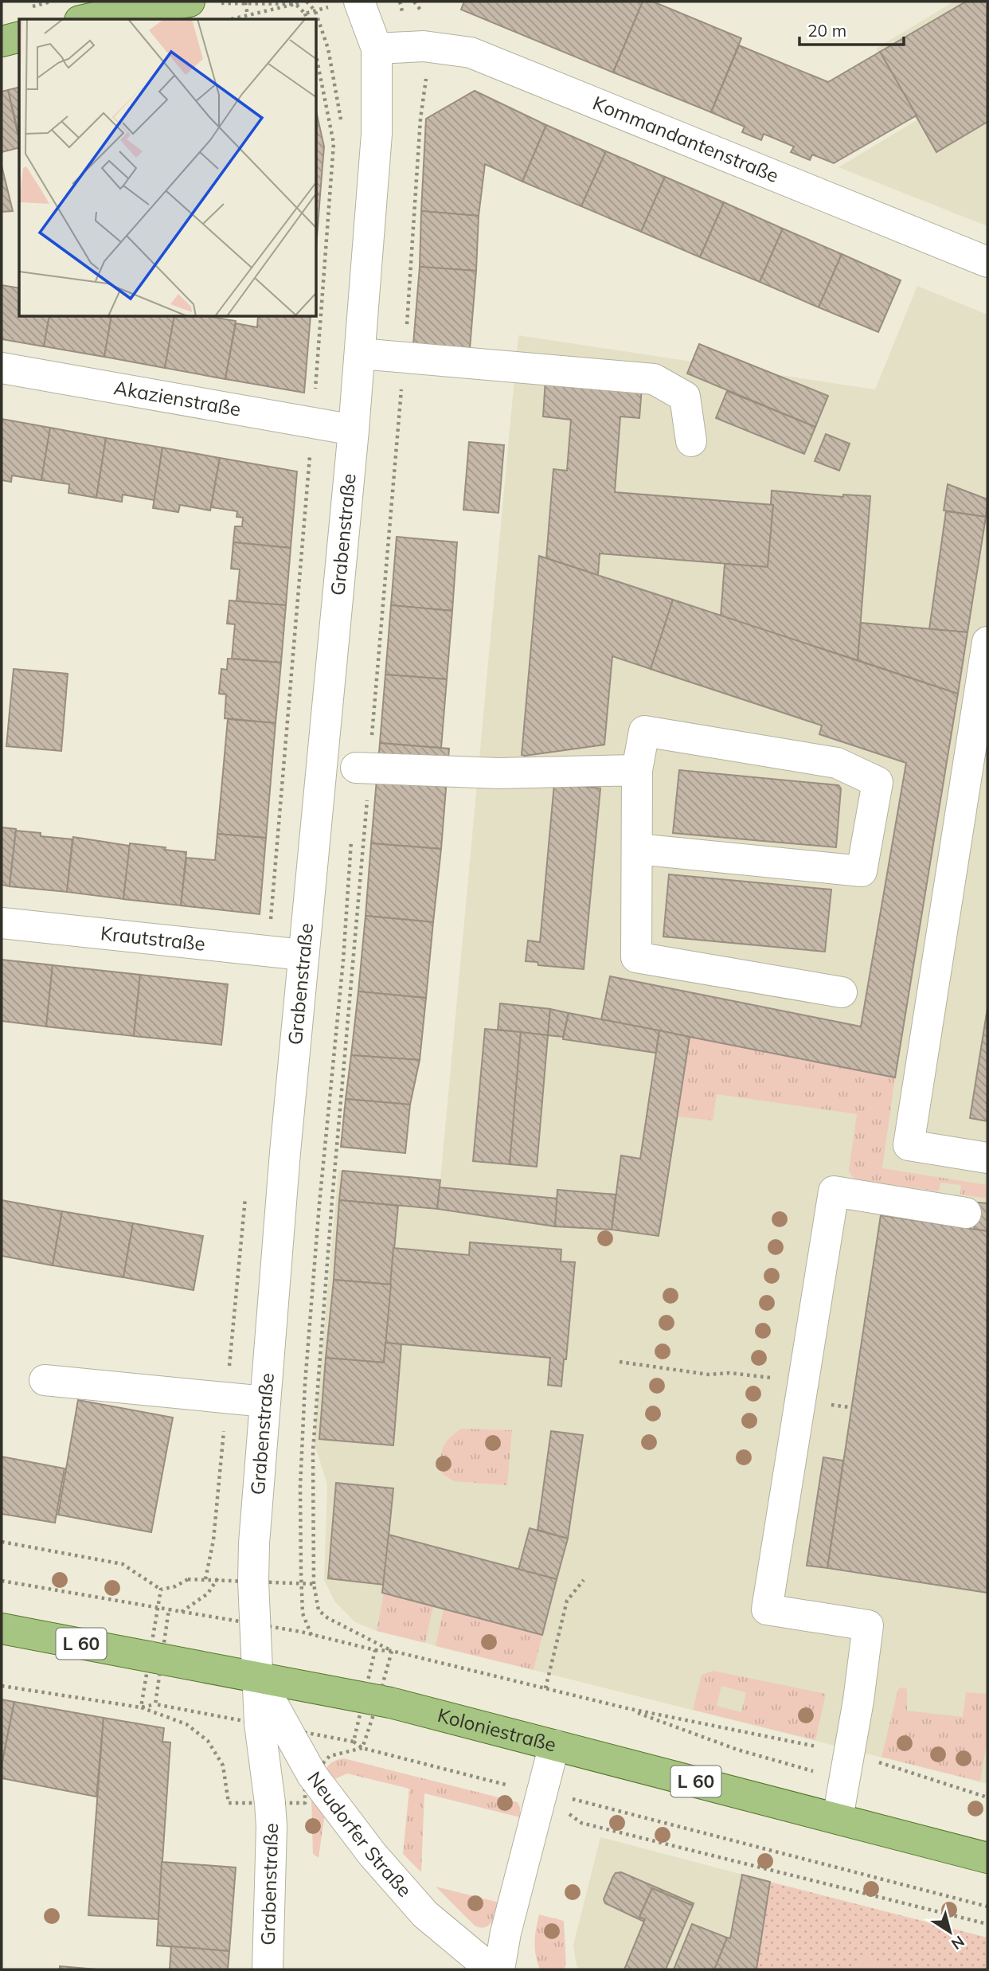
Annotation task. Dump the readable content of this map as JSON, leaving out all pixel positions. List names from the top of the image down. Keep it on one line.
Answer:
{"streets":{"main road":["L 60","Koloniestraße"],"street":["Kommandantenstraße","Akazienstraße","Grabenstraße","Krautstraße","Neudorfer Straße"]},"crossings":[["Kommandantenstraße","Grabenstraße"],["Akazienstraße","Grabenstraße"],["Grabenstraße","Krautstraße"],["Grabenstraße","Koloniestraße"],["Grabenstraße","Neudorfer Straße"],["Koloniestraße","Neudorfer Straße"]],"scale_bar":"20 m","north":"bottom right"}
